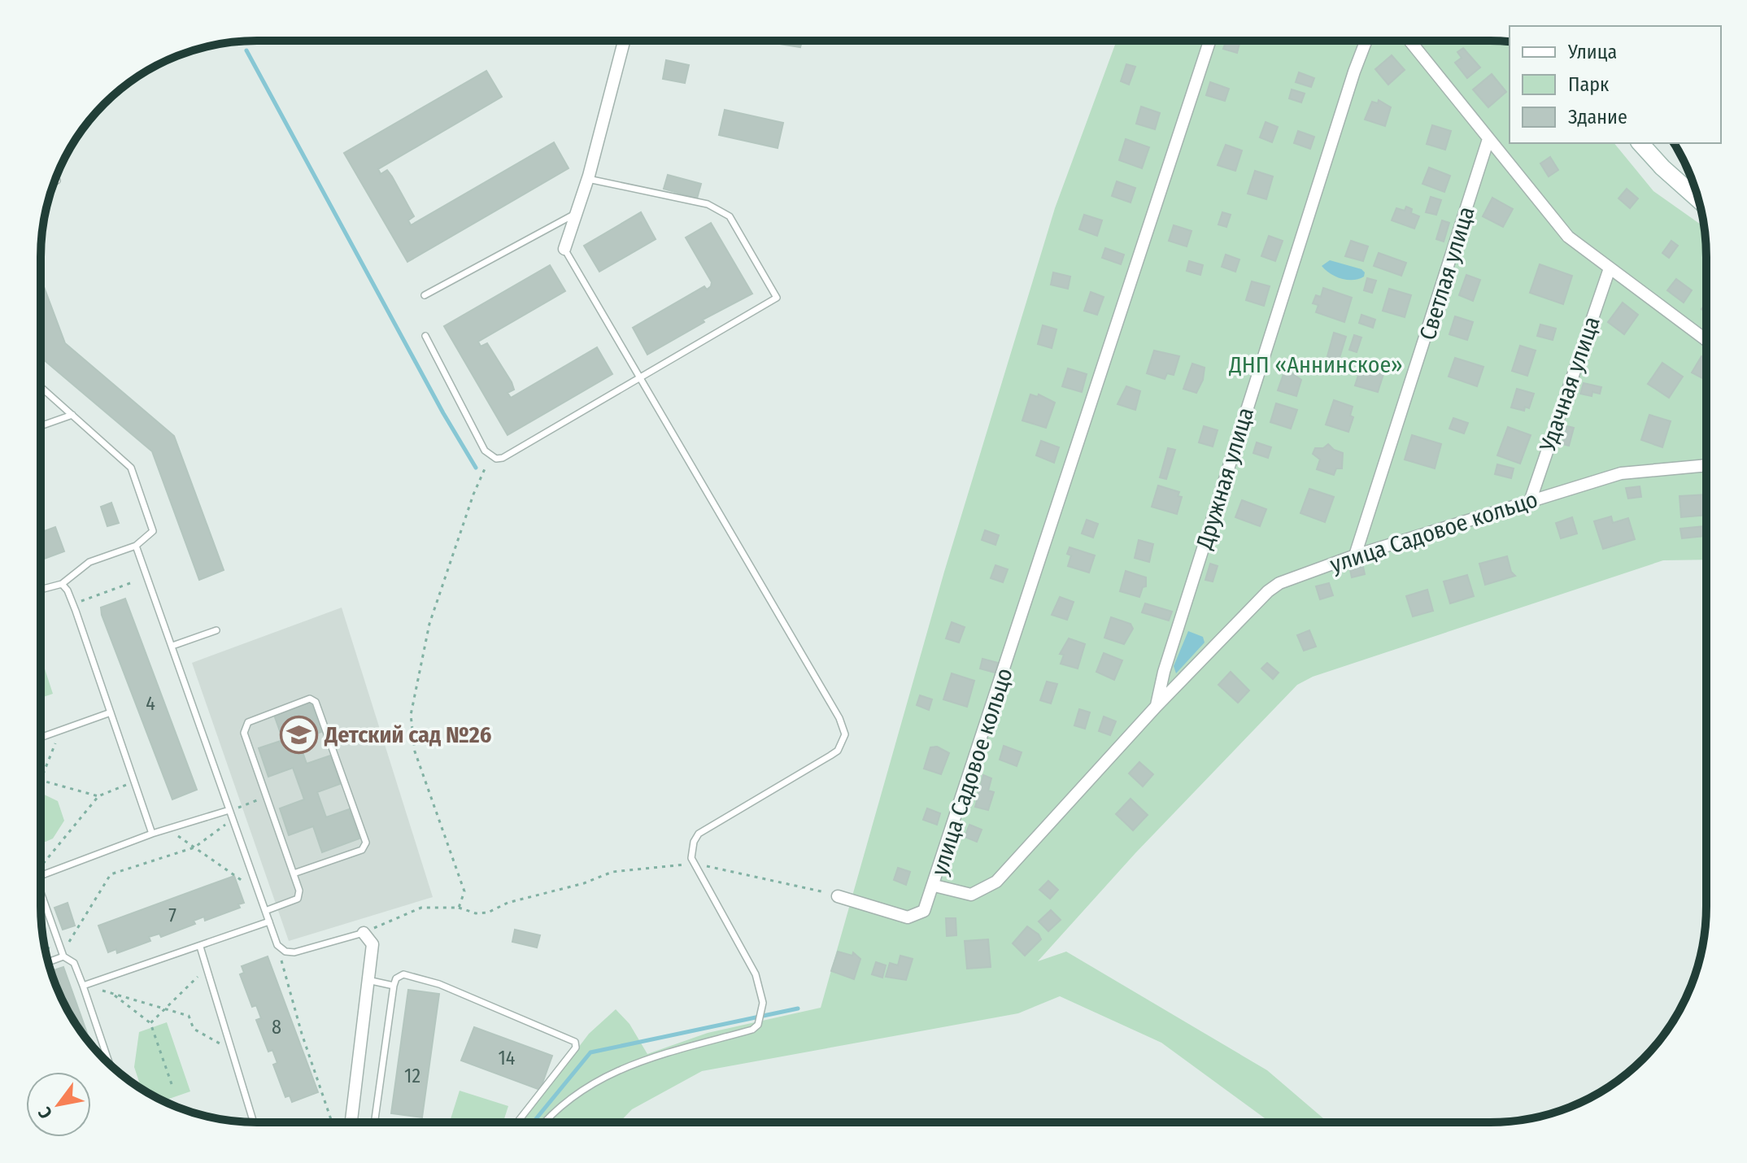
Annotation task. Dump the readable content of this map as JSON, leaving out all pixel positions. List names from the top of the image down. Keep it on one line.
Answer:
{"streets":{"street":["Светлая улица","Удачная улица","Дружная улица","улица Садовое кольцо"]},"crossings":[["Светлая улица","улица Садовое кольцо"],["Удачная улица","улица Садовое кольцо"],["Дружная улица","улица Садовое кольцо"]],"parks":["ДНП «Аннинское»"],"places":{"school or university":["Детский сад №26"]},"house_numbers":["4","7","8","14","12"],"legend":["Улица","Парк","Здание"],"north":"bottom left"}
